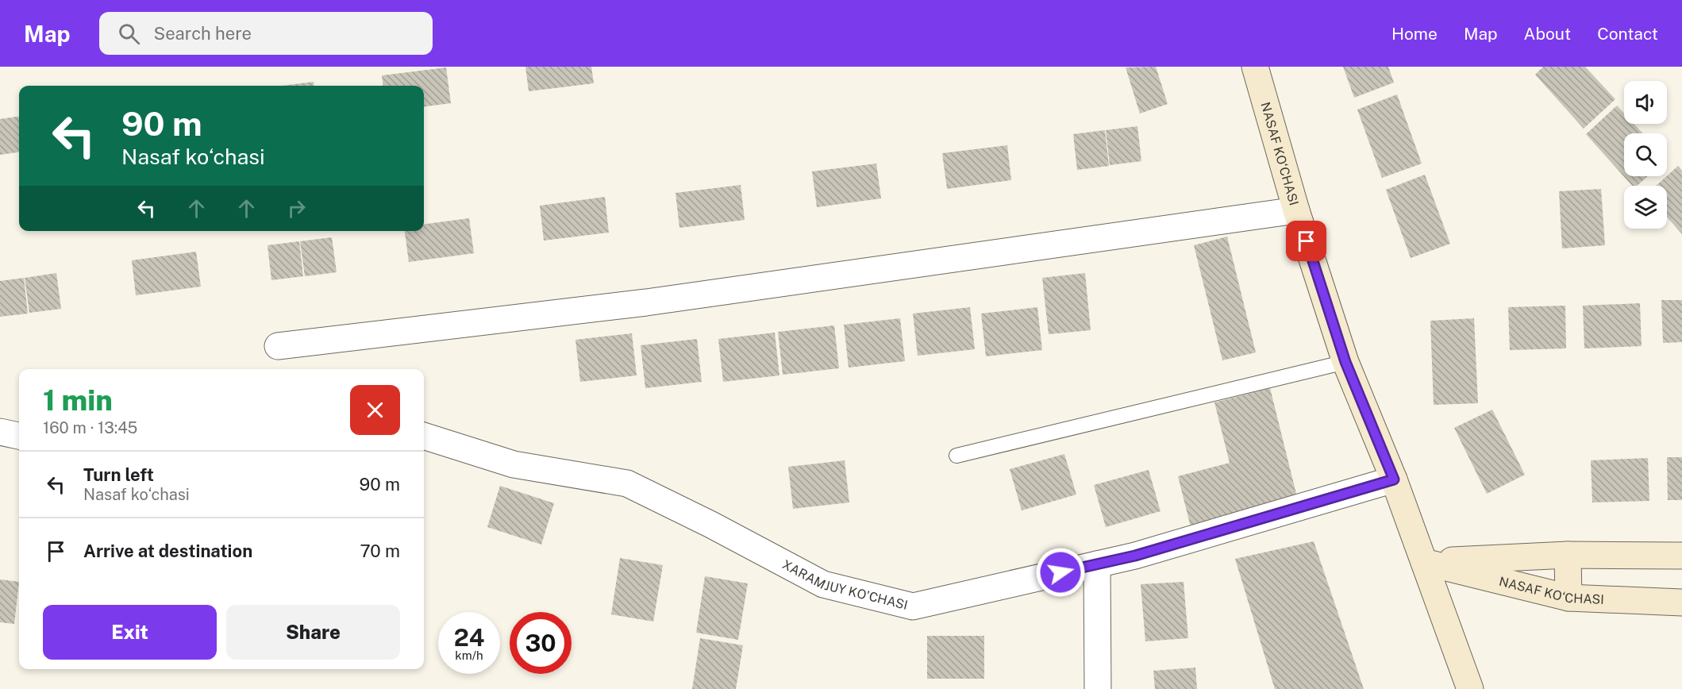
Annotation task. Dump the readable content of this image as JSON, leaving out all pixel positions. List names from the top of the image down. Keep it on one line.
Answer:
{"streets":{"main road":["NASAF KO‘CHASI"],"street":["XARAMJUY KO'CHASI"]},"crossings":[["NASAF KO‘CHASI","XARAMJUY KO'CHASI"]],"page":{"header":"Map","search":"Search here","nav":["Home","Map","About","Contact"],"turn":["90 m","Nasaf ko‘chasi"],"heading":["1 min","160 m · 13:45"],"list":[{"name":"Turn left","note":"Nasaf ko‘chasi","value":"90 m"},{"name":"Arrive at destination","value":"70 m"}],"buttons":["Exit","Share"],"speed":"24 km/h","limit":"30"}}
